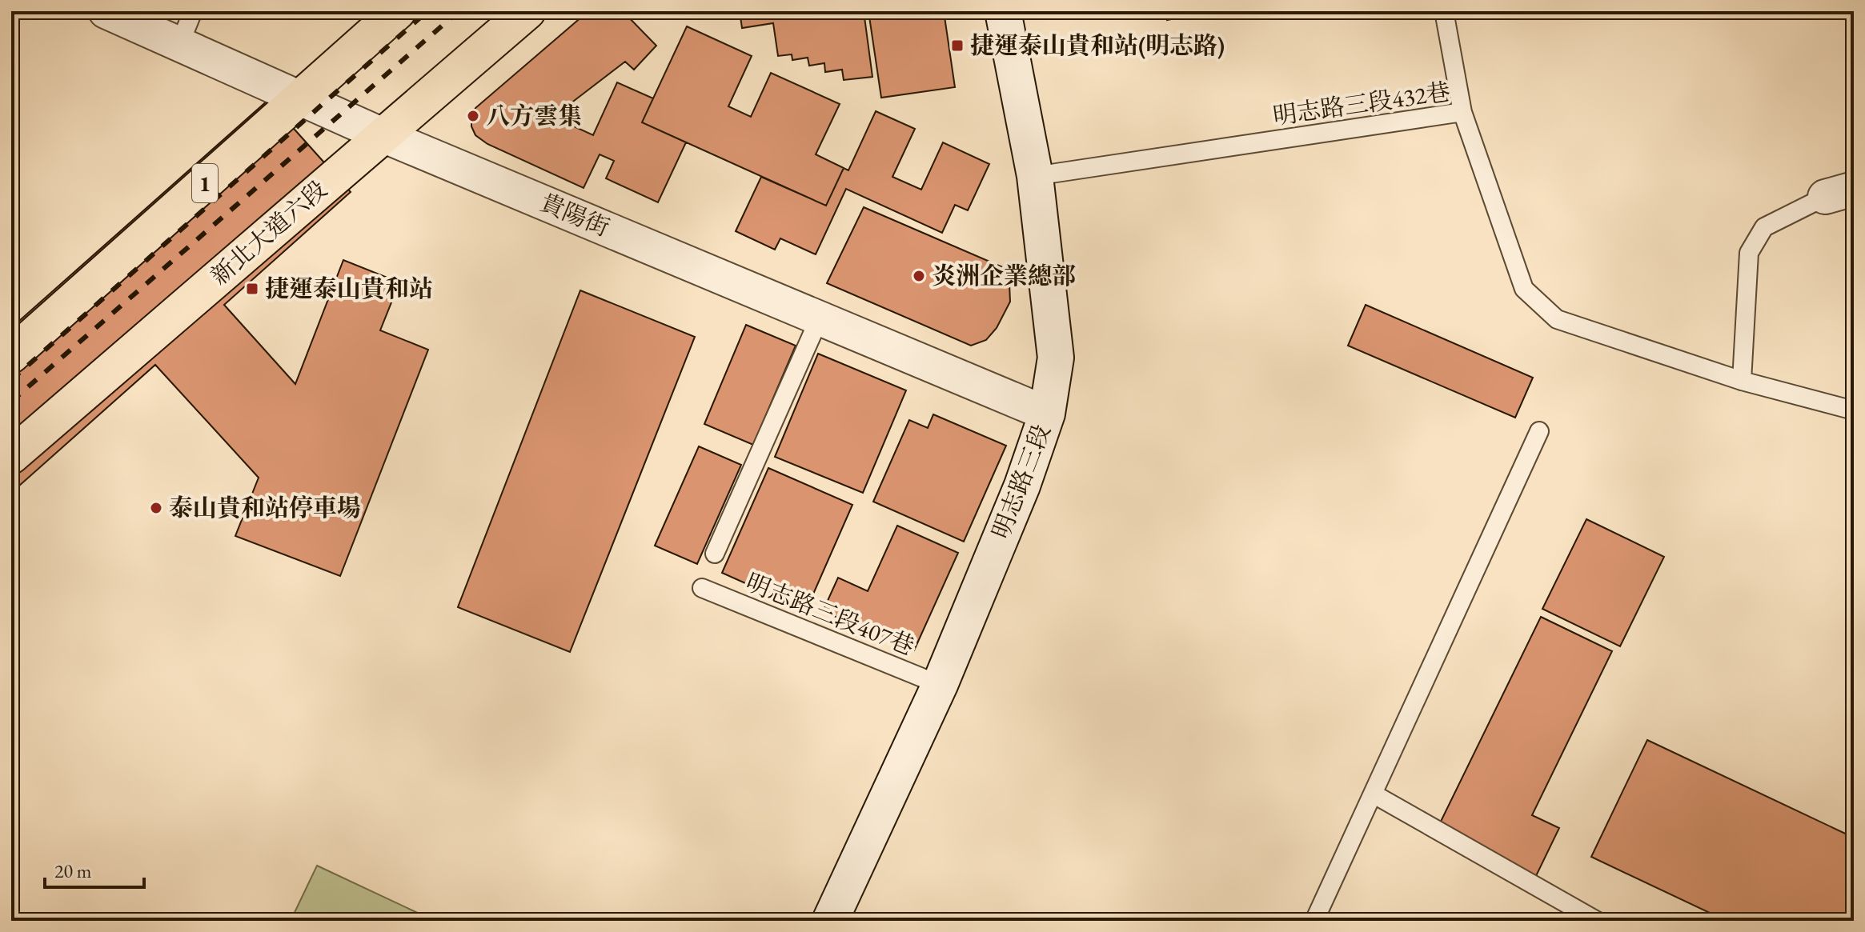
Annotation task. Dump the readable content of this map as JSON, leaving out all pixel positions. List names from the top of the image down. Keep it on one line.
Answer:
{"streets":{"main road":["1","新北大道六段","明志路三段"],"street":["貴陽街"],"lane":["明志路三段432巷","明志路三段407巷"]},"crossings":[["明志路三段432巷","明志路三段"],["1","貴陽街"],["貴陽街","新北大道六段"],["貴陽街","明志路三段"],["明志路三段","明志路三段407巷"]],"places":{"transit":["捷運泰山貴和站(明志路)","捷運泰山貴和站"],"other":["八方雲集","炎洲企業總部","泰山貴和站停車場"]},"scale_bar":"20 m"}
